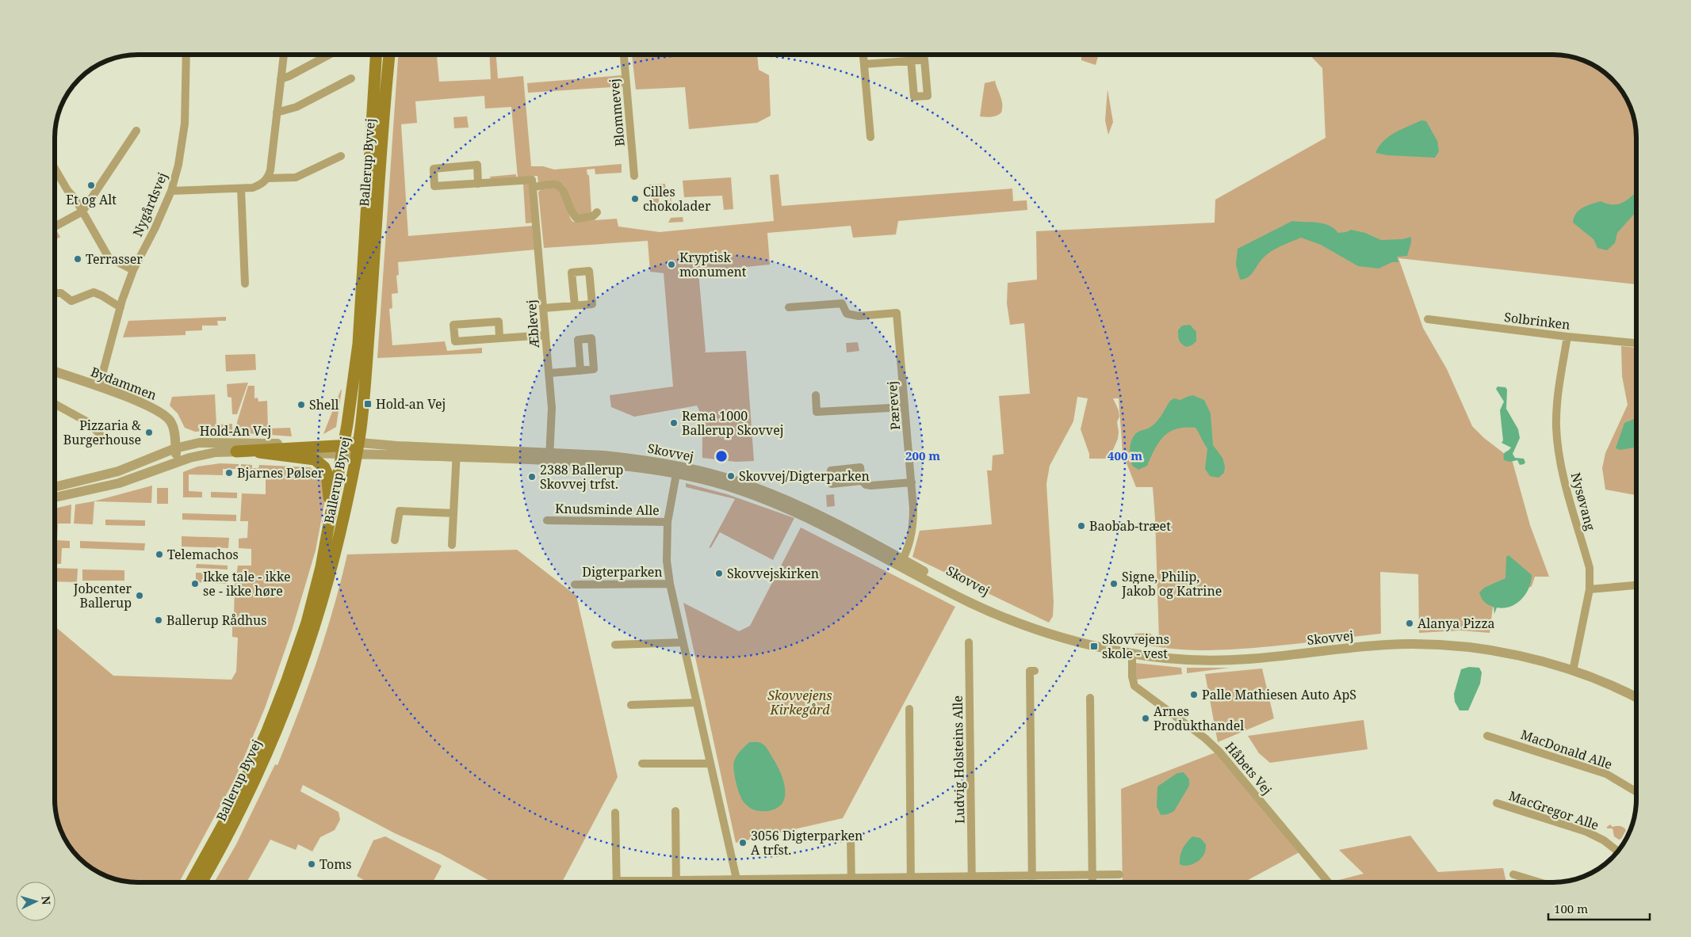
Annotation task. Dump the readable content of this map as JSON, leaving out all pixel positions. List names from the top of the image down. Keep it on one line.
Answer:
{"streets":{"main road":["Ballerup Byvej"],"street":["Blommevej","Nygårdsvej","Solbrinken","Æblevej","Bydammen","Pærevej","Hold-An Vej","Skovvej","Nysøvang","Knudsminde Alle","Digterparken","MacDonald Alle","Ludvig Holsteins Alle","Håbets Vej","MacGregor Alle"]},"crossings":[["Ballerup Byvej","Hold-An Vej"],["Ballerup Byvej","Skovvej"],["Nygårdsvej","Bydammen"],["Solbrinken","Nysøvang"],["Æblevej","Skovvej"],["Bydammen","Hold-An Vej"],["Pærevej","Skovvej"],["Skovvej","Nysøvang"],["Skovvej","Digterparken"],["Skovvej","Håbets Vej"],["Knudsminde Alle","Digterparken"]],"parks":["Skovvejens Kirkegård"],"places":{"other":["Et og Alt","Cilles chokolader","Terrasser","Kryptisk monument","Shell","Rema 1000 Ballerup Skovvej","Pizzaria & Burgerhouse","Bjarnes Pølser","Skovvej/Digterparken","2388 Ballerup Skovvej trfst.","Baobab-træet","Telemachos","Skovvejskirken","Ikke tale - ikke se - ikke høre","Signe, Philip, Jakob og Katrine","Jobcenter Ballerup","Ballerup Rådhus","Alanya Pizza","Palle Mathiesen Auto ApS","Arnes Produkthandel","3056 Digterparken A trfst.","Toms"],"transit":["Hold-an Vej","Skovvejens skole - vest"]},"scale_bar":"100 m","north":"right","rings":["200 m","400 m"]}
